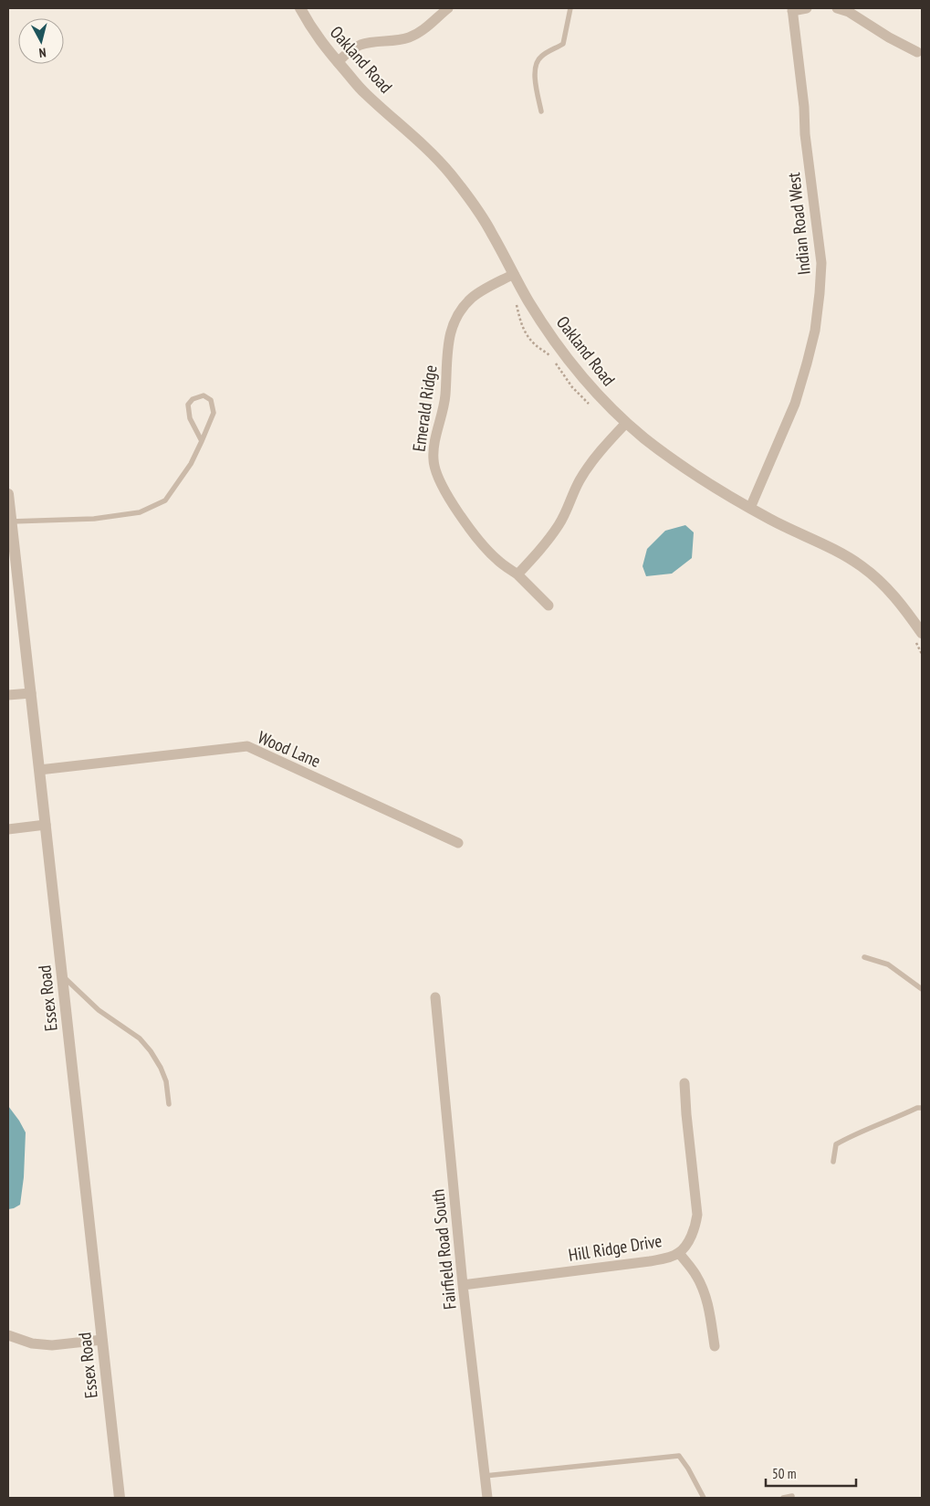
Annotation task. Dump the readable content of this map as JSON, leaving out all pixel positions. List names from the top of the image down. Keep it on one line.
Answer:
{"streets":{"street":["Oakland Road","Indian Road West","Emerald Ridge","Wood Lane","Essex Road","Hill Ridge Drive","Fairfield Road South"]},"crossings":[["Oakland Road","Indian Road West"],["Oakland Road","Emerald Ridge"],["Wood Lane","Essex Road"],["Hill Ridge Drive","Fairfield Road South"]],"scale_bar":"50 m","north":"bottom"}
